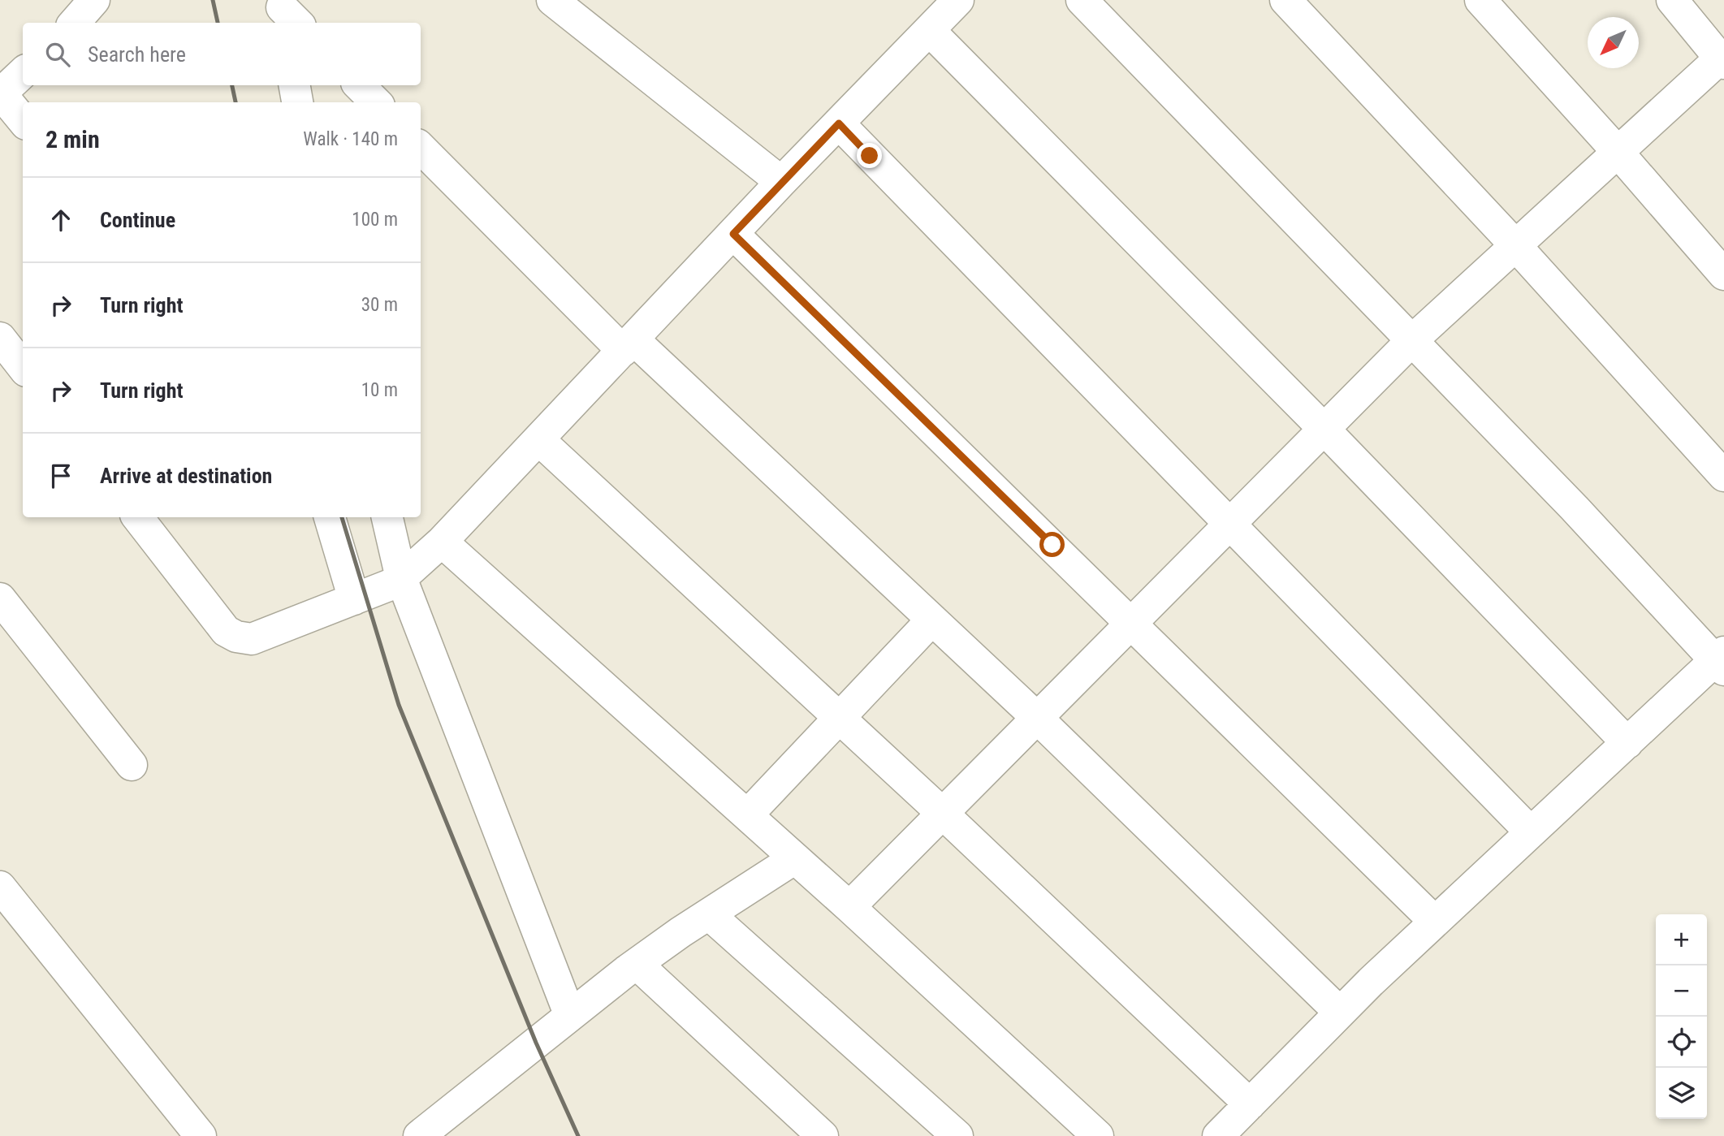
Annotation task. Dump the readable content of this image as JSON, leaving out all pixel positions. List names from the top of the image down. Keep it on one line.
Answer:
{"north":"bottom left","page":{"search":"Search here","heading":["2 min","Walk · 140 m"],"list":[["Continue","100 m"],["Turn right","30 m"],["Turn right","10 m"],"Arrive at destination"],"map_buttons":["+","−"]}}
